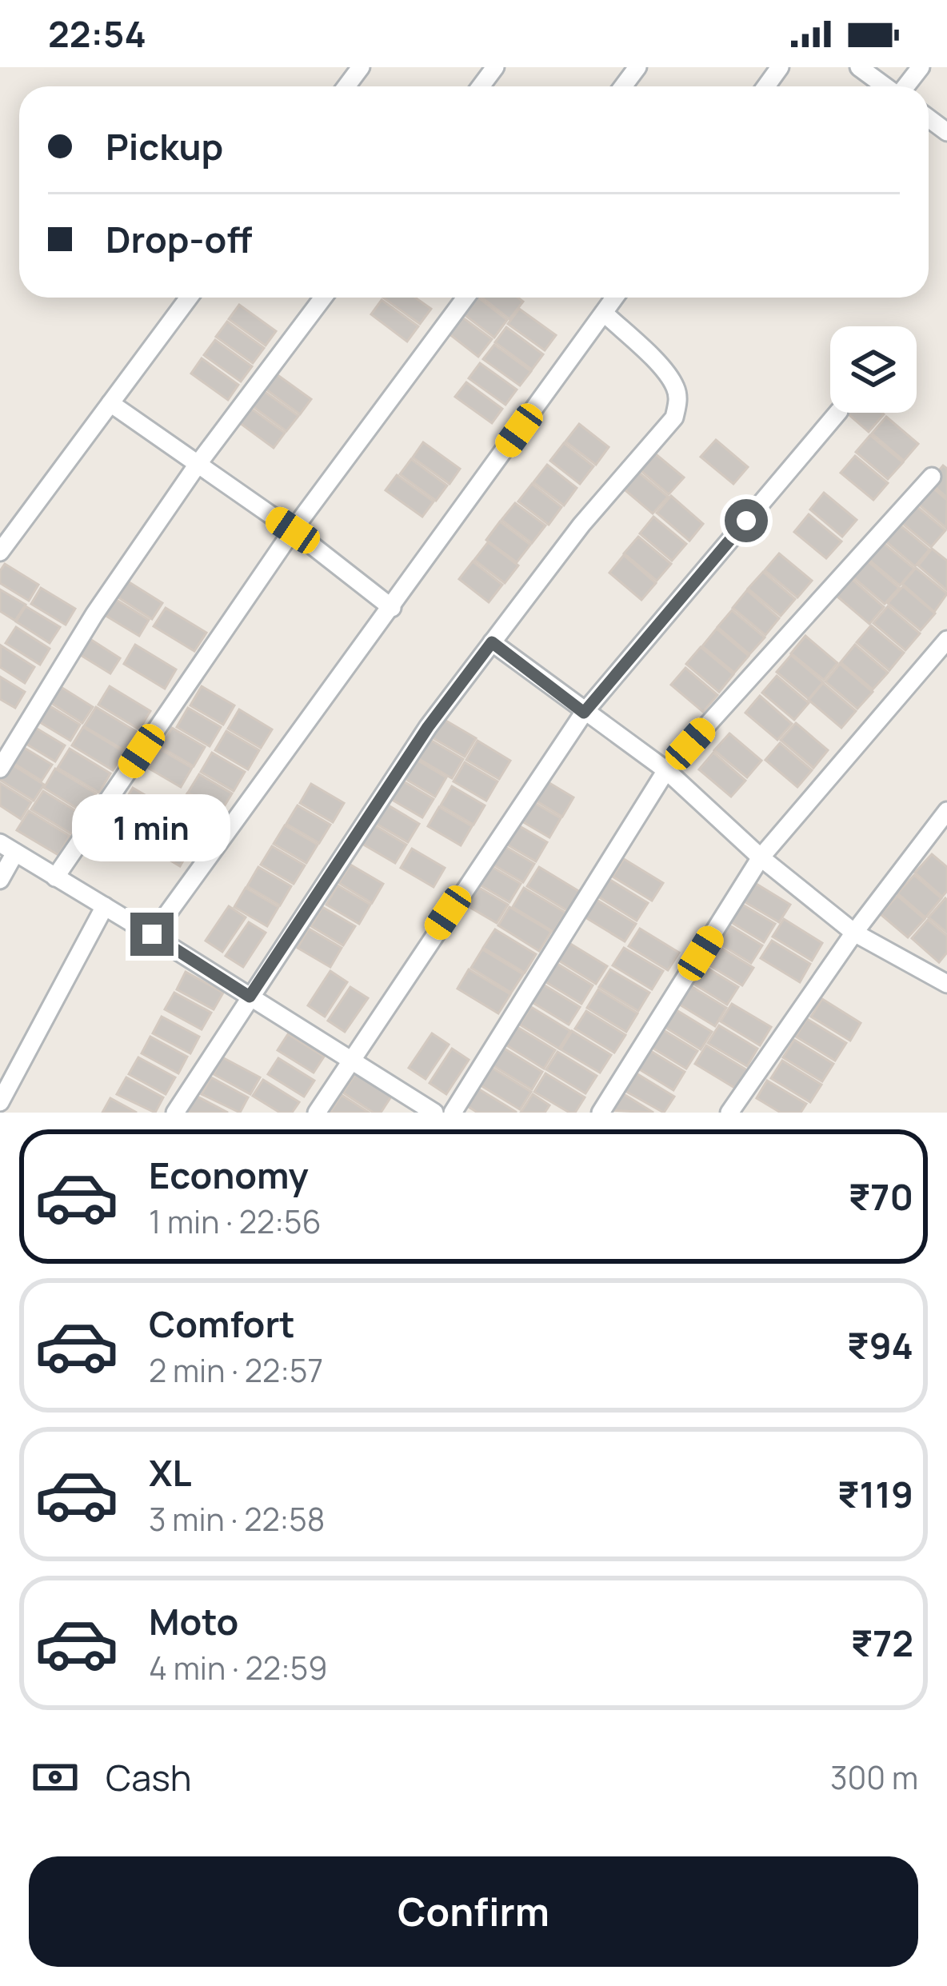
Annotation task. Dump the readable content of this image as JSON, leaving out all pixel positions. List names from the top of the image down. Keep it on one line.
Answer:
{"page":{"status":"22:54","banner":["Pickup","Drop-off"],"bubble":"1 min","list":[{"name":"Economy","note":"1 min · 22:56","value":"₹70"},{"name":"Comfort","note":"2 min · 22:57","value":"₹94"},{"name":"XL","note":"3 min · 22:58","value":"₹119"},{"name":"Moto","note":"4 min · 22:59","value":"₹72"}],"pay":["Cash","300 m"],"buttons":"Confirm"}}
